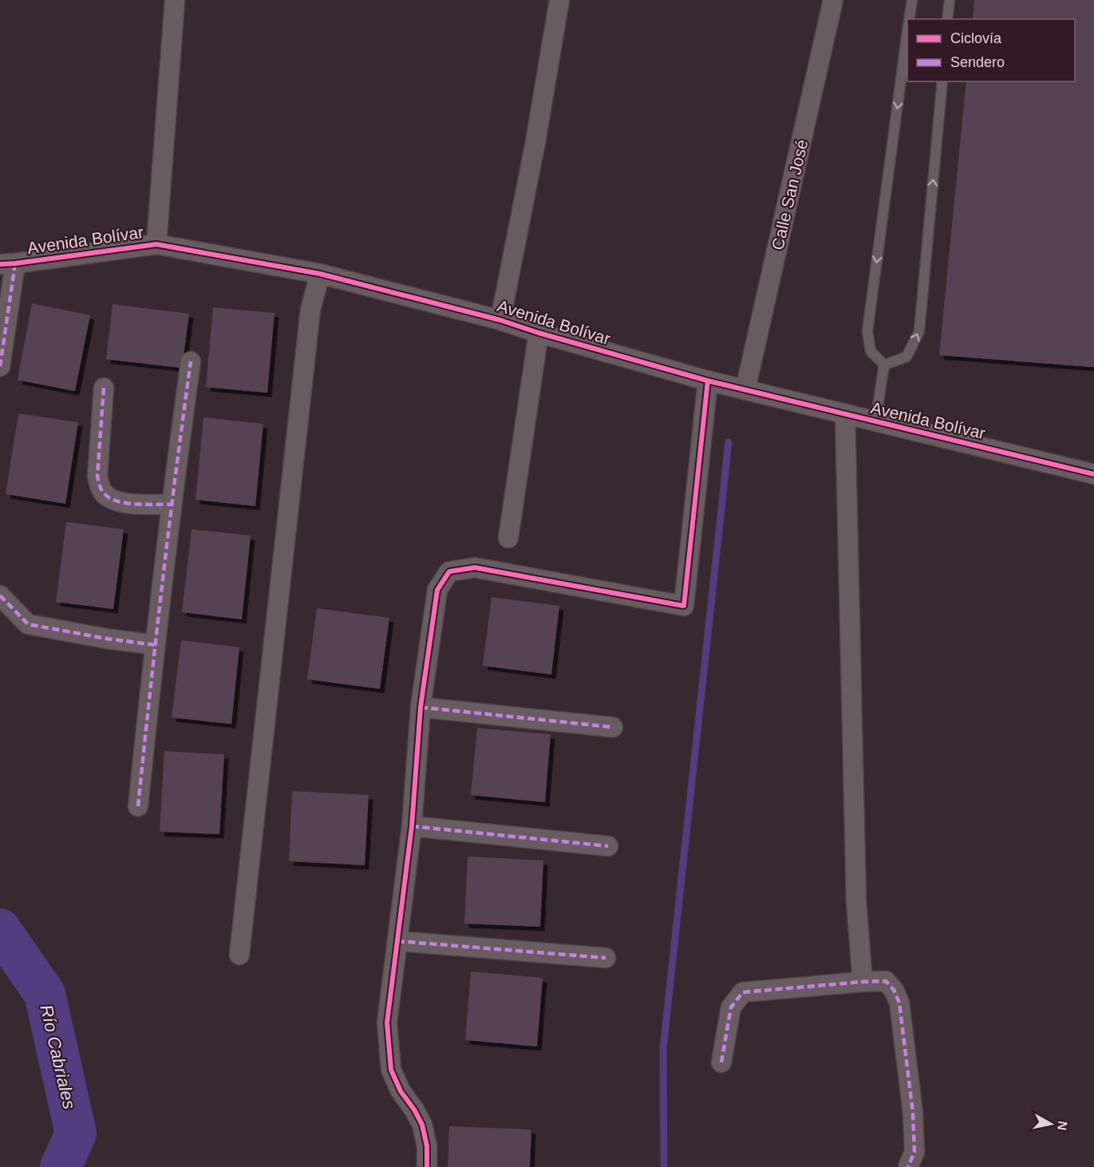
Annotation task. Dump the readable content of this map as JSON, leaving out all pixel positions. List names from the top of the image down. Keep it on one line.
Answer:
{"streets":{"street":["Calle San José","Avenida Bolívar"]},"crossings":[["Calle San José","Avenida Bolívar"]],"water":["Río Cabriales"],"legend":["Ciclovía","Sendero"],"north":"right"}
